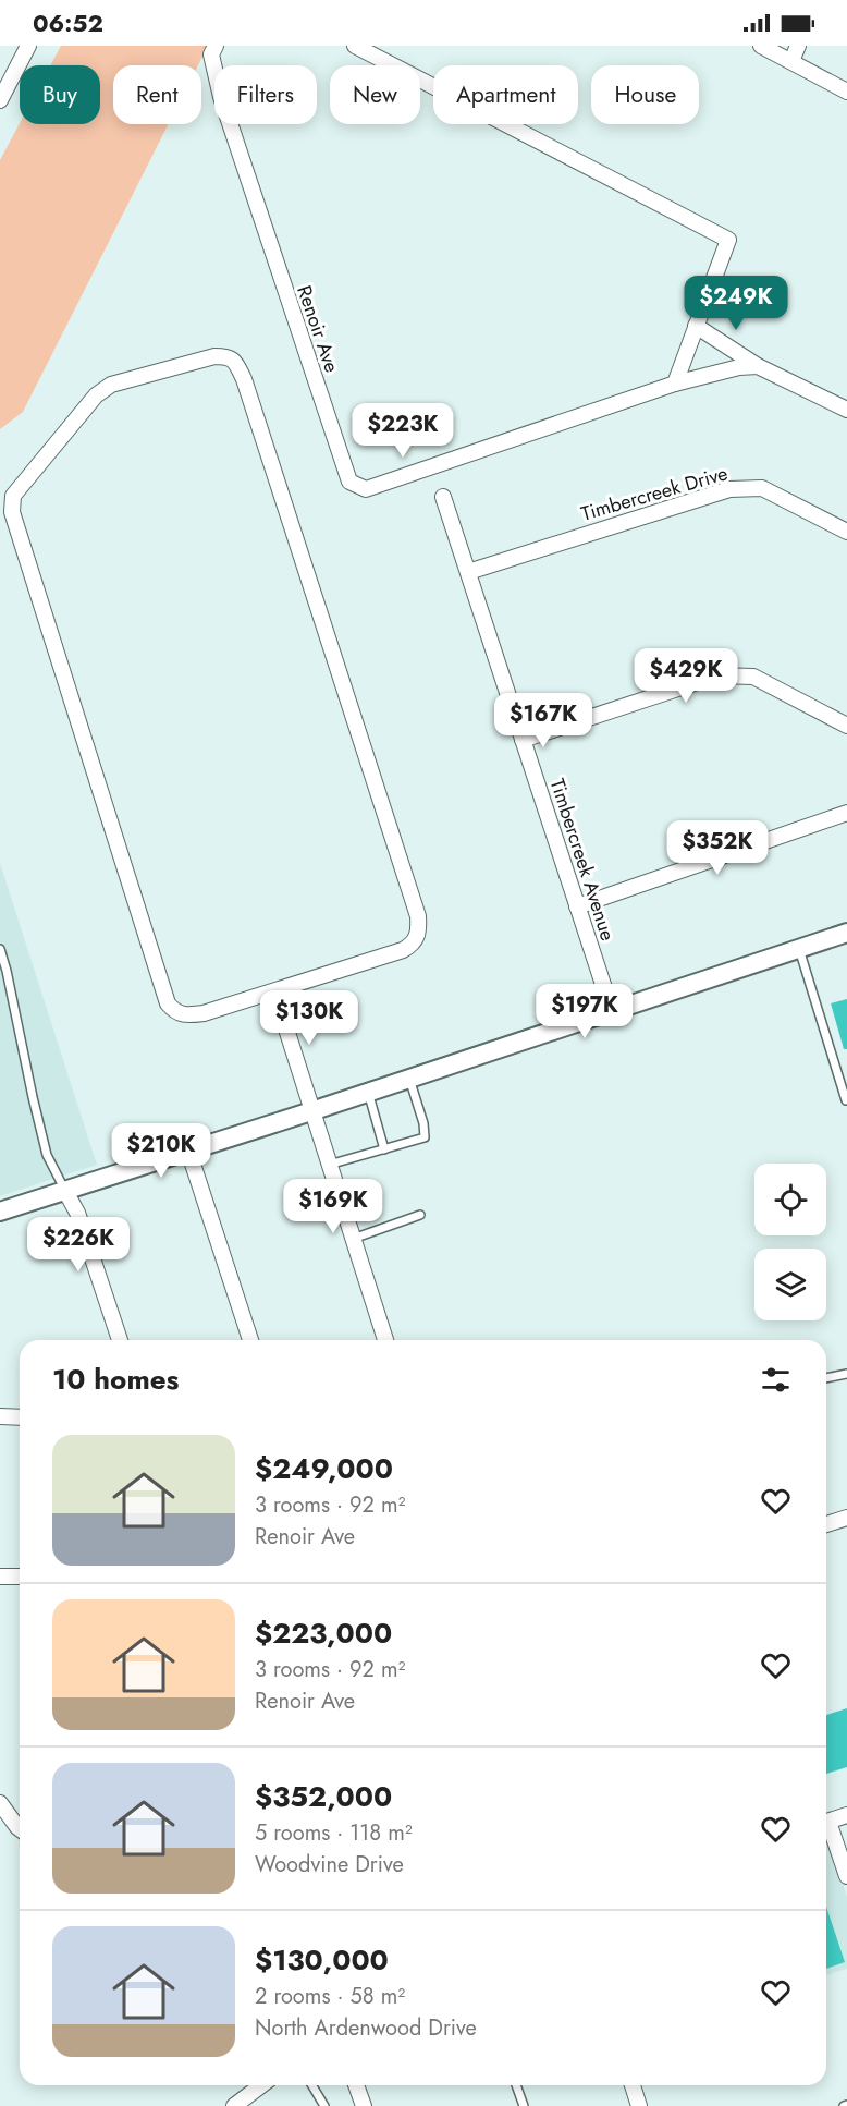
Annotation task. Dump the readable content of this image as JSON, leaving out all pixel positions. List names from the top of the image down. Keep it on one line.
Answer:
{"streets":{"street":["Renoir Ave","Timbercreek Drive","Timbercreek Avenue"]},"crossings":[["Timbercreek Drive","Timbercreek Avenue"]],"page":{"status":"06:52","chip":["Buy","Rent","Filters","New","Apartment","House"],"price":["$249K","$223K","$429K","$167K","$352K","$197K","$130K","$210K","$169K","$226K"],"heading":"10 homes","list":[{"name":"$249,000","note":"3 rooms · 92 m² · Renoir Ave"},{"name":"$223,000","note":"3 rooms · 92 m² · Renoir Ave"},{"name":"$352,000","note":"5 rooms · 118 m² · Woodvine Drive"},{"name":"$130,000","note":"2 rooms · 58 m² · North Ardenwood Drive"}]}}
